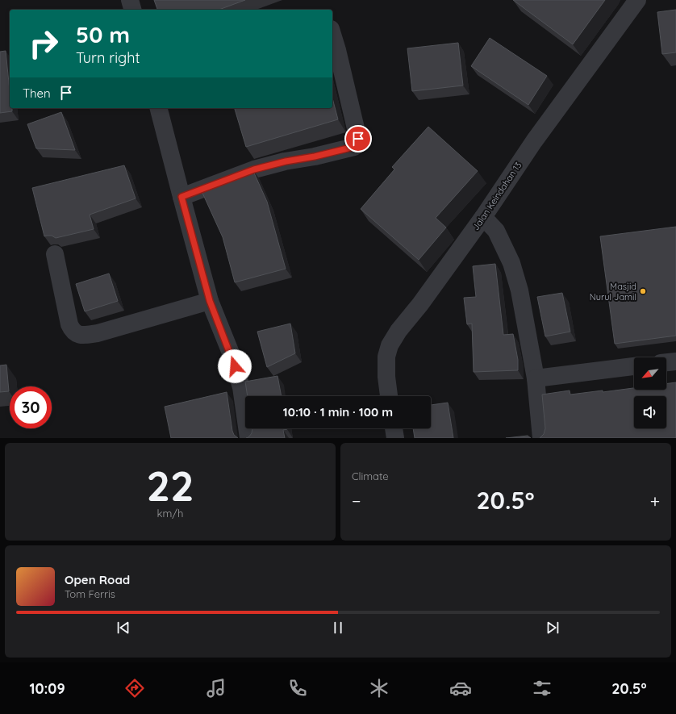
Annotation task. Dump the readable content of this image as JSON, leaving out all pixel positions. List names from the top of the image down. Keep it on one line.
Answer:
{"streets":{"street":["Jalan Keindahan 13"]},"places":["Masjid Nurul Jamil"],"north":"bottom left","page":{"turn":["50 m","Turn right"],"then":"Then","limit":"30","trip":"10:10 · 1 min · 100 m","tile":[["22","km/h"],"Climate"],"heat":["−","20.5°","+"],"song":["Open Road","Tom Ferris"],"tabs":["10:09","20.5°"]}}
